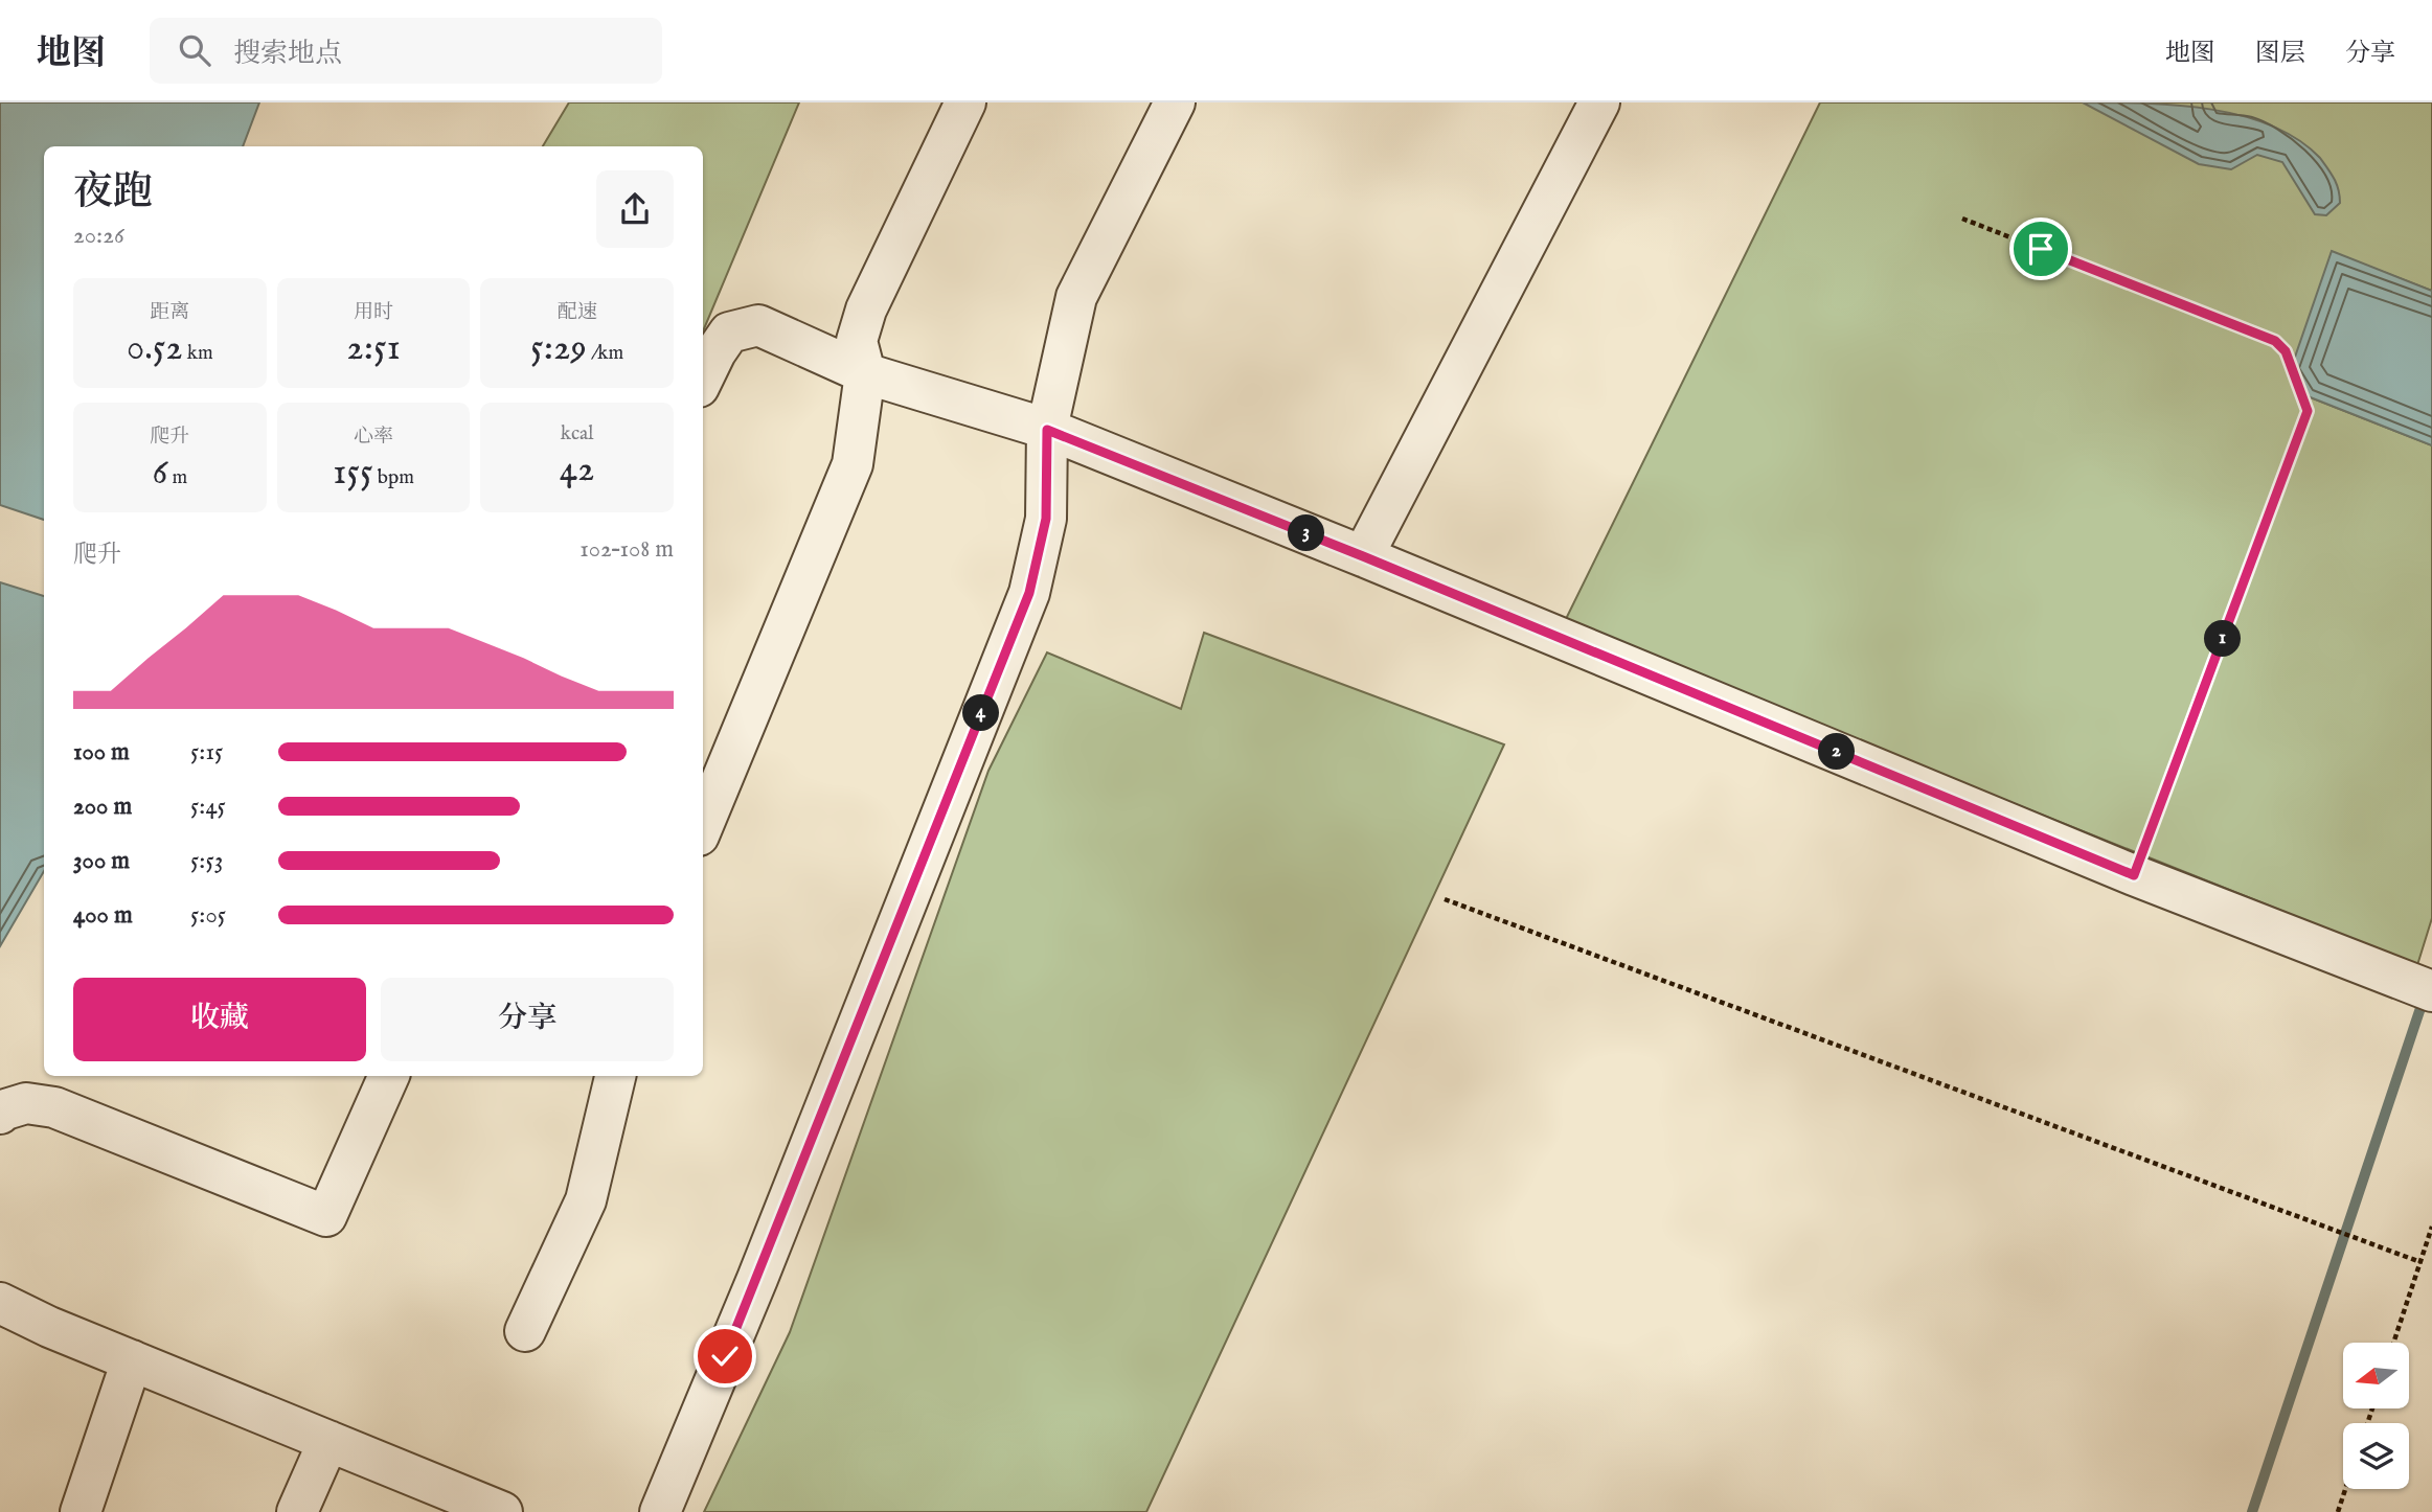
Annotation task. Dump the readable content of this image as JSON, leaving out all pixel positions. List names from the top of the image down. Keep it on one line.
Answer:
{"north":"left","page":{"header":"地图","search":"搜索地点","nav":["地图","图层","分享"],"heading":["夜跑","20:26"],"stats":[["距离","0.52 km"],["用时","2:51"],["配速","5:29 /km"],["爬升","6 m"],["心率","155 bpm"],["kcal","42"]],"pins":["3","1","4","2"],"chart":["爬升","102–108 m"],"list":[{"name":"100 m","note":"5:15"},{"name":"200 m","note":"5:45"},{"name":"300 m","note":"5:53"},{"name":"400 m","note":"5:05"}],"buttons":["收藏","分享"]}}
